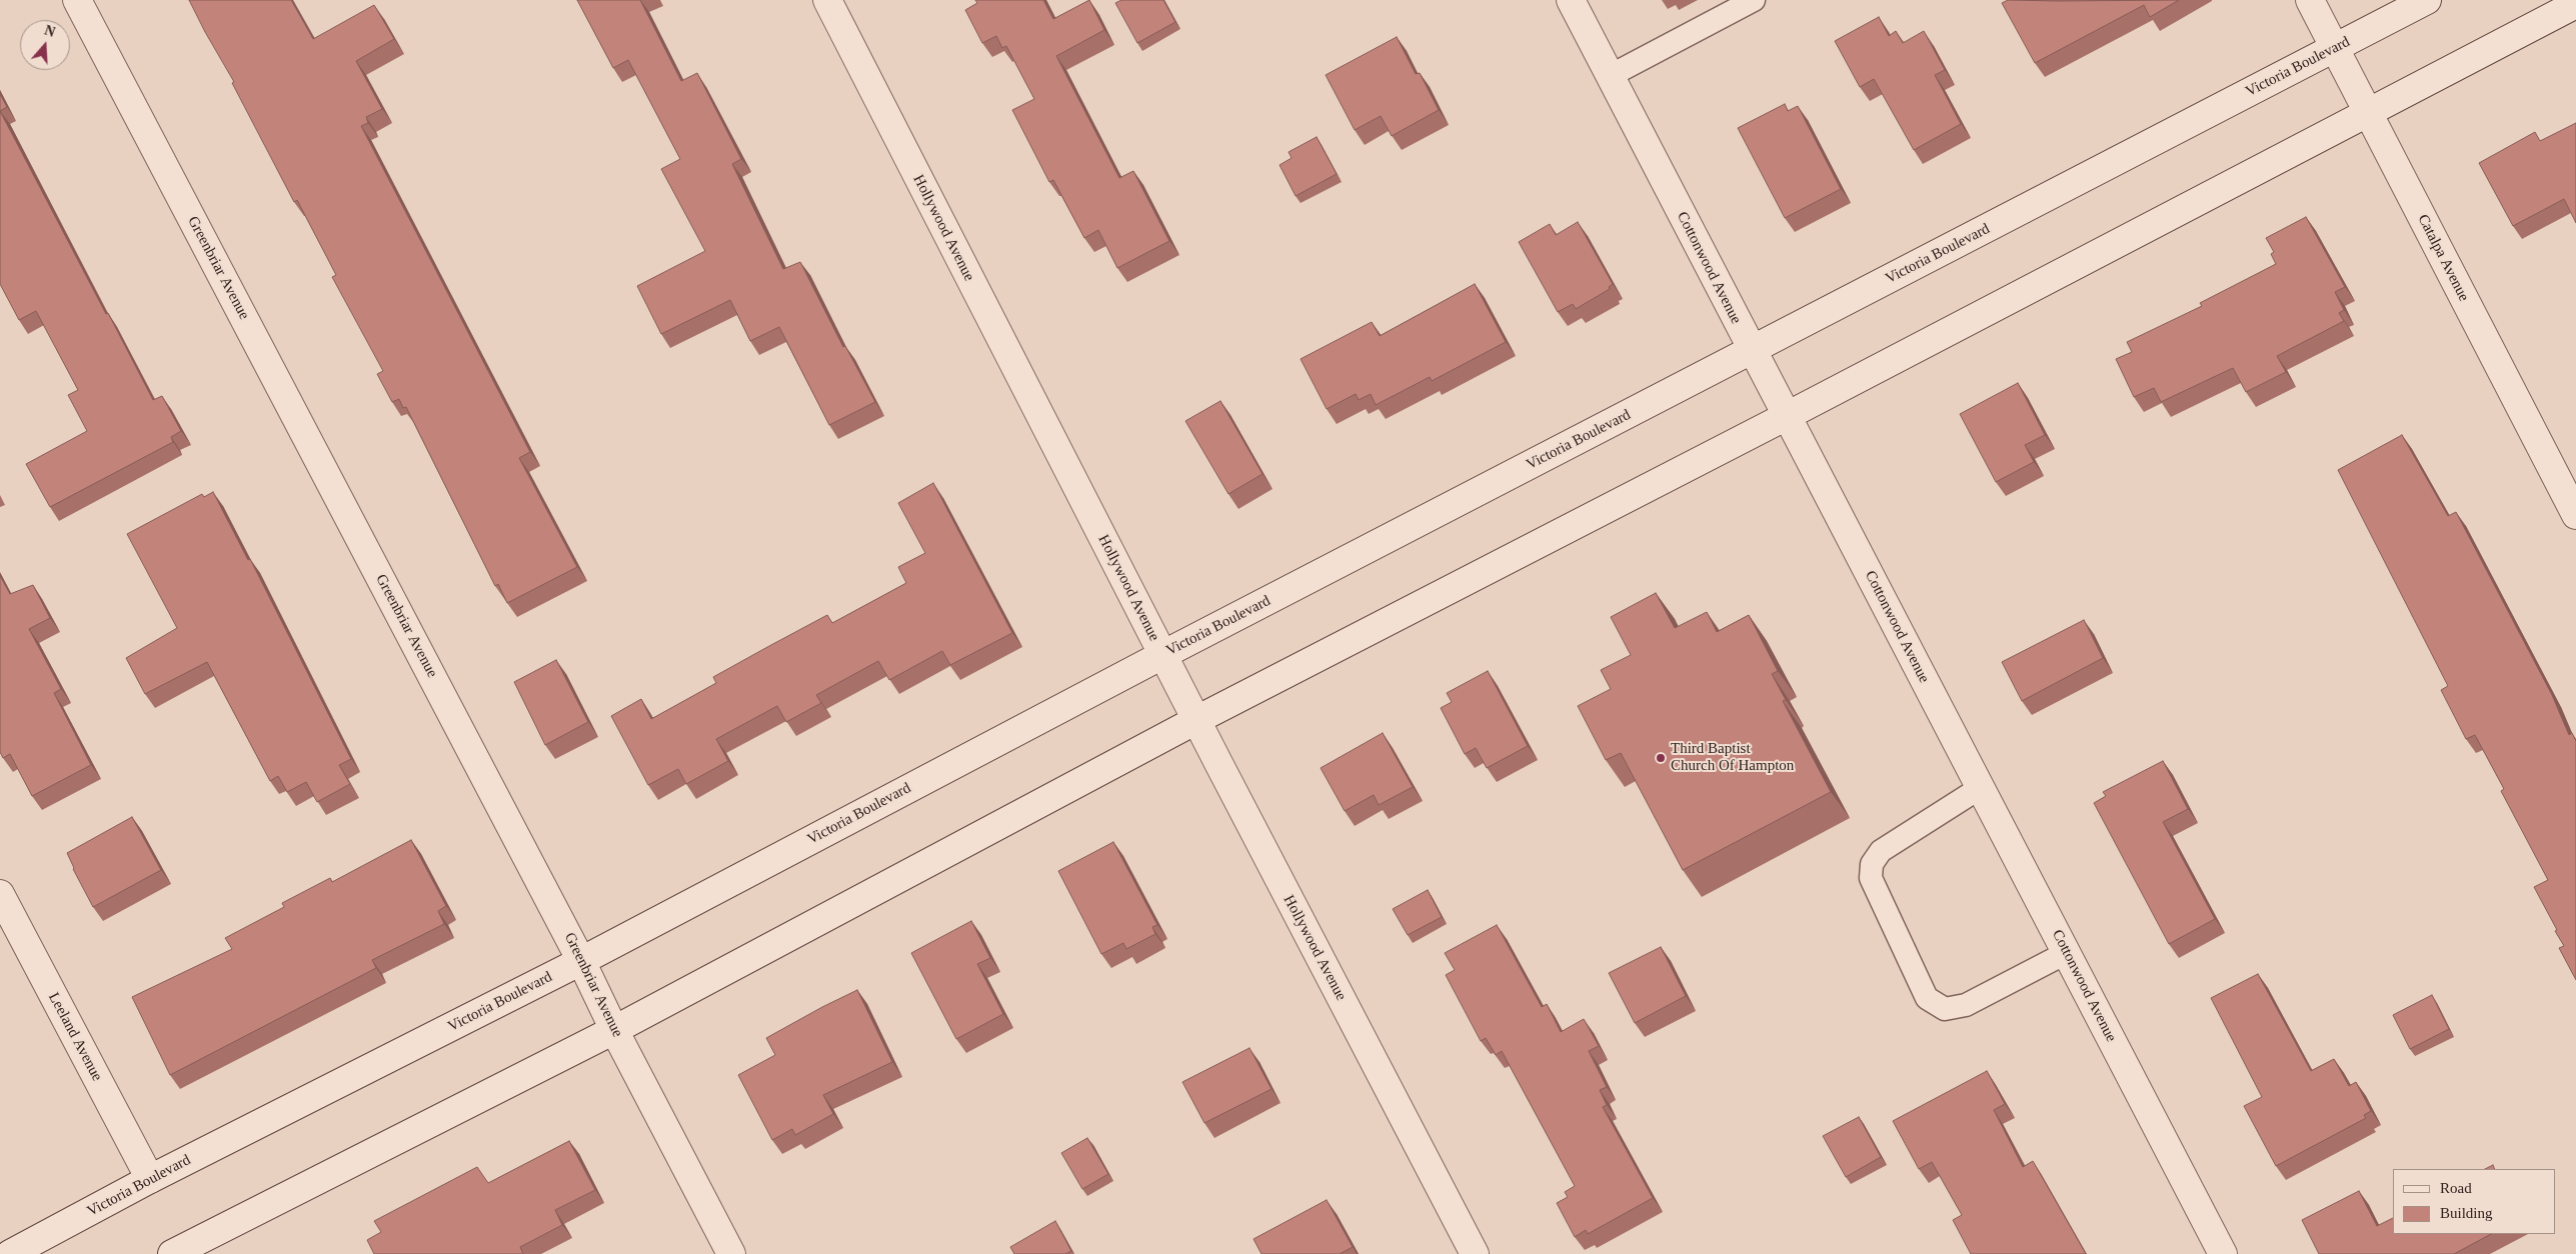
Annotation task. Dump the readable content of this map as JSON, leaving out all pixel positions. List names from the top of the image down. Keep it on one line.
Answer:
{"streets":{"main road":["Victoria Boulevard","Hollywood Avenue","Catalpa Avenue","Greenbriar Avenue","Cottonwood Avenue","Leeland Avenue"]},"crossings":[["Victoria Boulevard","Hollywood Avenue"],["Victoria Boulevard","Catalpa Avenue"],["Victoria Boulevard","Greenbriar Avenue"],["Victoria Boulevard","Cottonwood Avenue"],["Victoria Boulevard","Leeland Avenue"]],"places":["Third Baptist Church Of Hampton"],"legend":["Road","Building"],"north":"top"}
